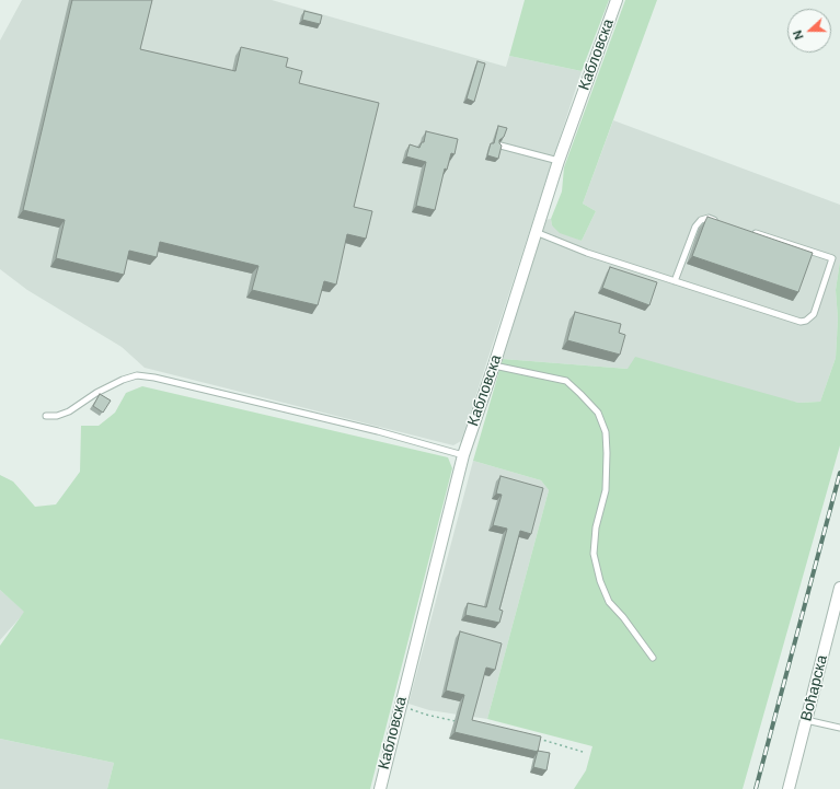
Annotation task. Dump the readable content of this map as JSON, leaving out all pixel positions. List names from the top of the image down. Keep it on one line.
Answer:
{"streets":{"street":["Кабловска","Воћарска"]},"north":"left"}
